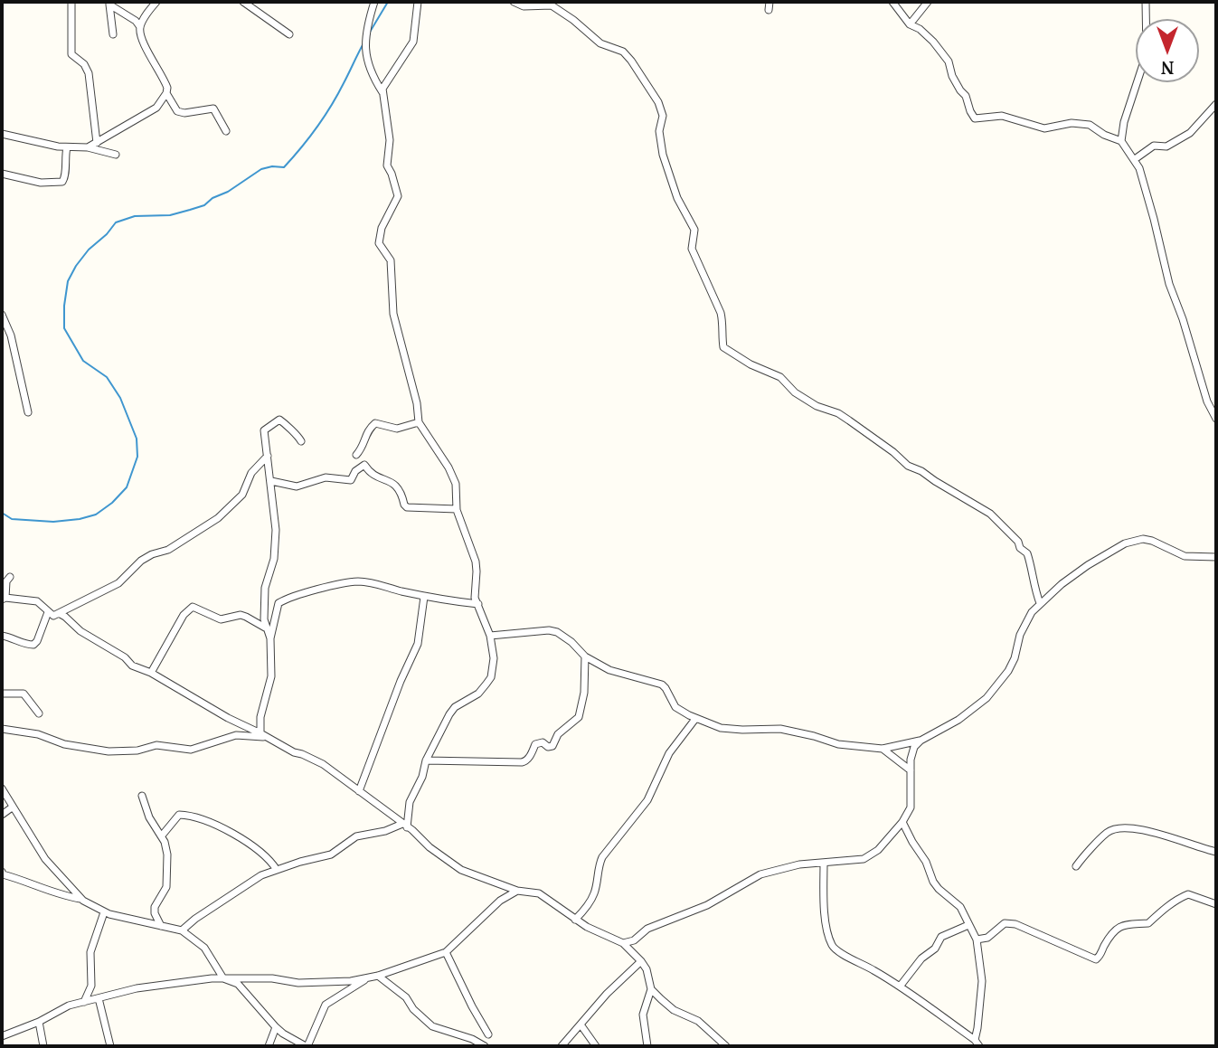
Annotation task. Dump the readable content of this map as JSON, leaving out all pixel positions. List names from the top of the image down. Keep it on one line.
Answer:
{"north":"bottom"}
